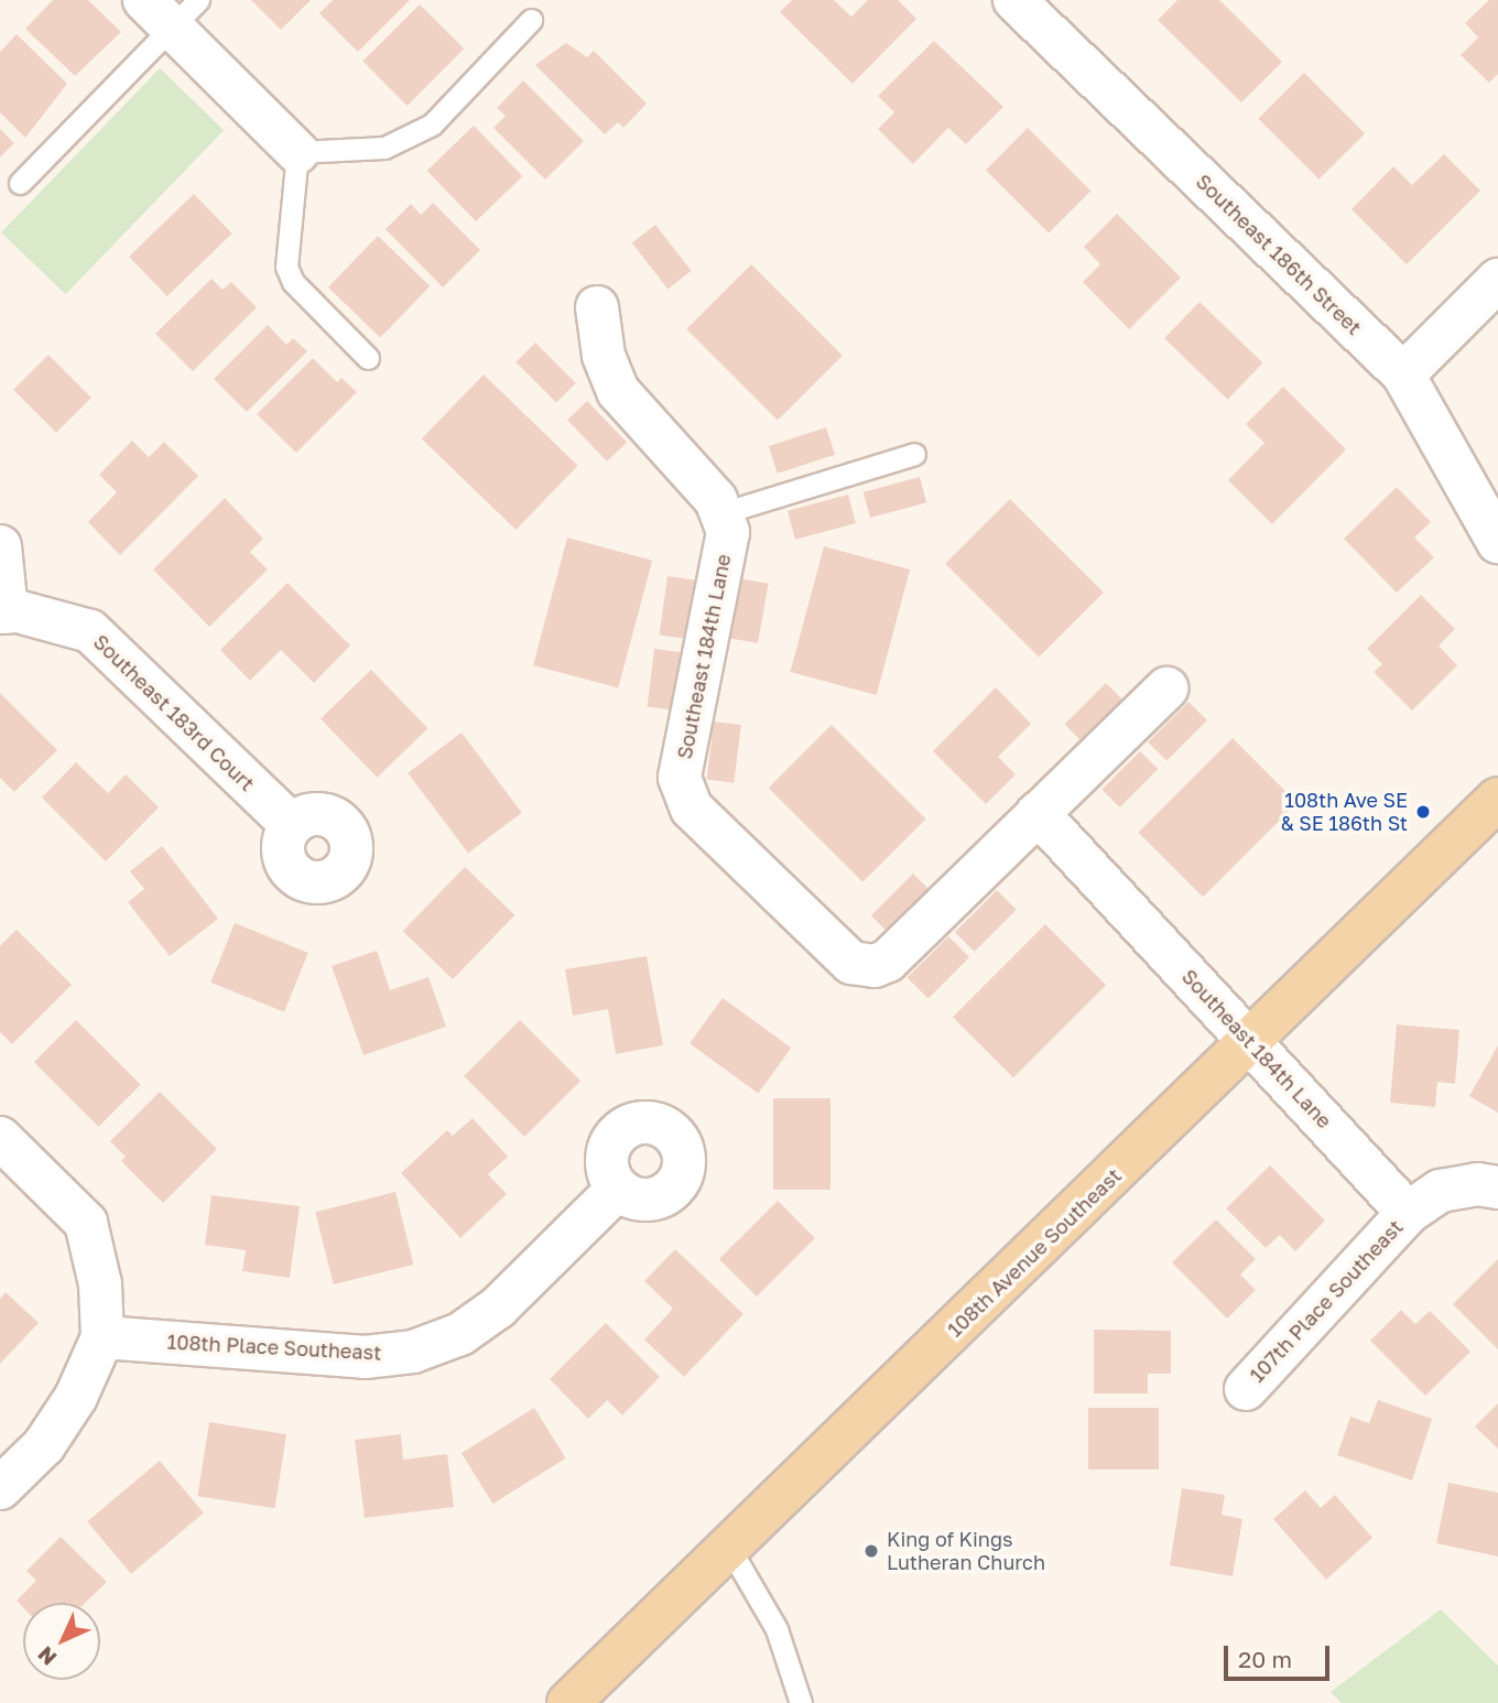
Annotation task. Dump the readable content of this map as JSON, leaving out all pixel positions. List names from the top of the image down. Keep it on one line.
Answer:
{"streets":{"main road":["108th Avenue Southeast"],"street":["Southeast 186th Street","Southeast 184th Lane","Southeast 183rd Court","107th Place Southeast","108th Place Southeast"]},"crossings":[["Southeast 184th Lane","108th Avenue Southeast"],["Southeast 184th Lane","107th Place Southeast"]],"places":["108th Ave SE & SE 186th St","King of Kings Lutheran Church"],"scale_bar":"20 m","north":"bottom left"}
